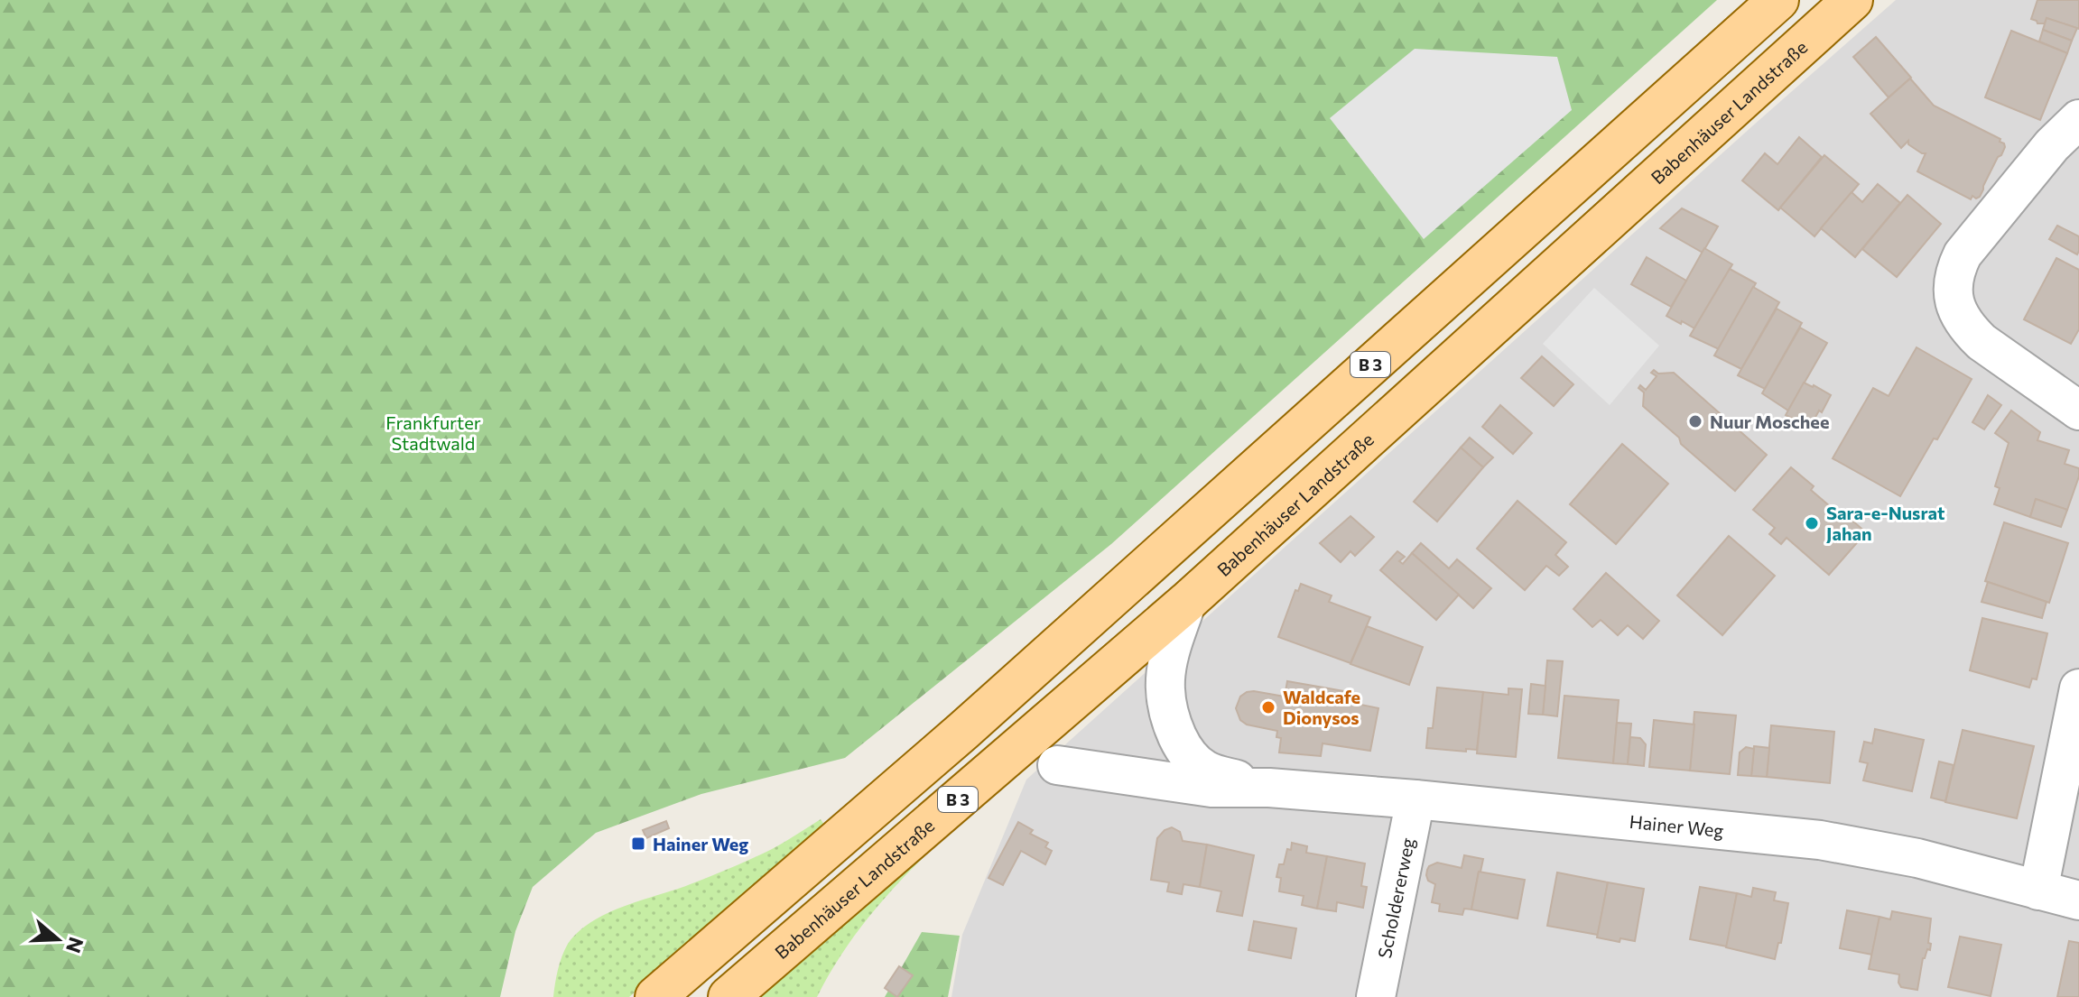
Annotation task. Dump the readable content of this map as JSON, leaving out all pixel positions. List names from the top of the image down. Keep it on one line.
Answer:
{"streets":{"main road":["Babenhäuser Landstraße","B 3"],"street":["Hainer Weg","Scholdererweg"]},"crossings":[["Babenhäuser Landstraße","Hainer Weg"],["Hainer Weg","Scholdererweg"]],"parks":["Frankfurter Stadtwald"],"places":{"other":["Nuur Moschee","Sara-e-Nusrat Jahan","Waldcafe Dionysos"],"transit":["Hainer Weg"]},"north":"right"}
